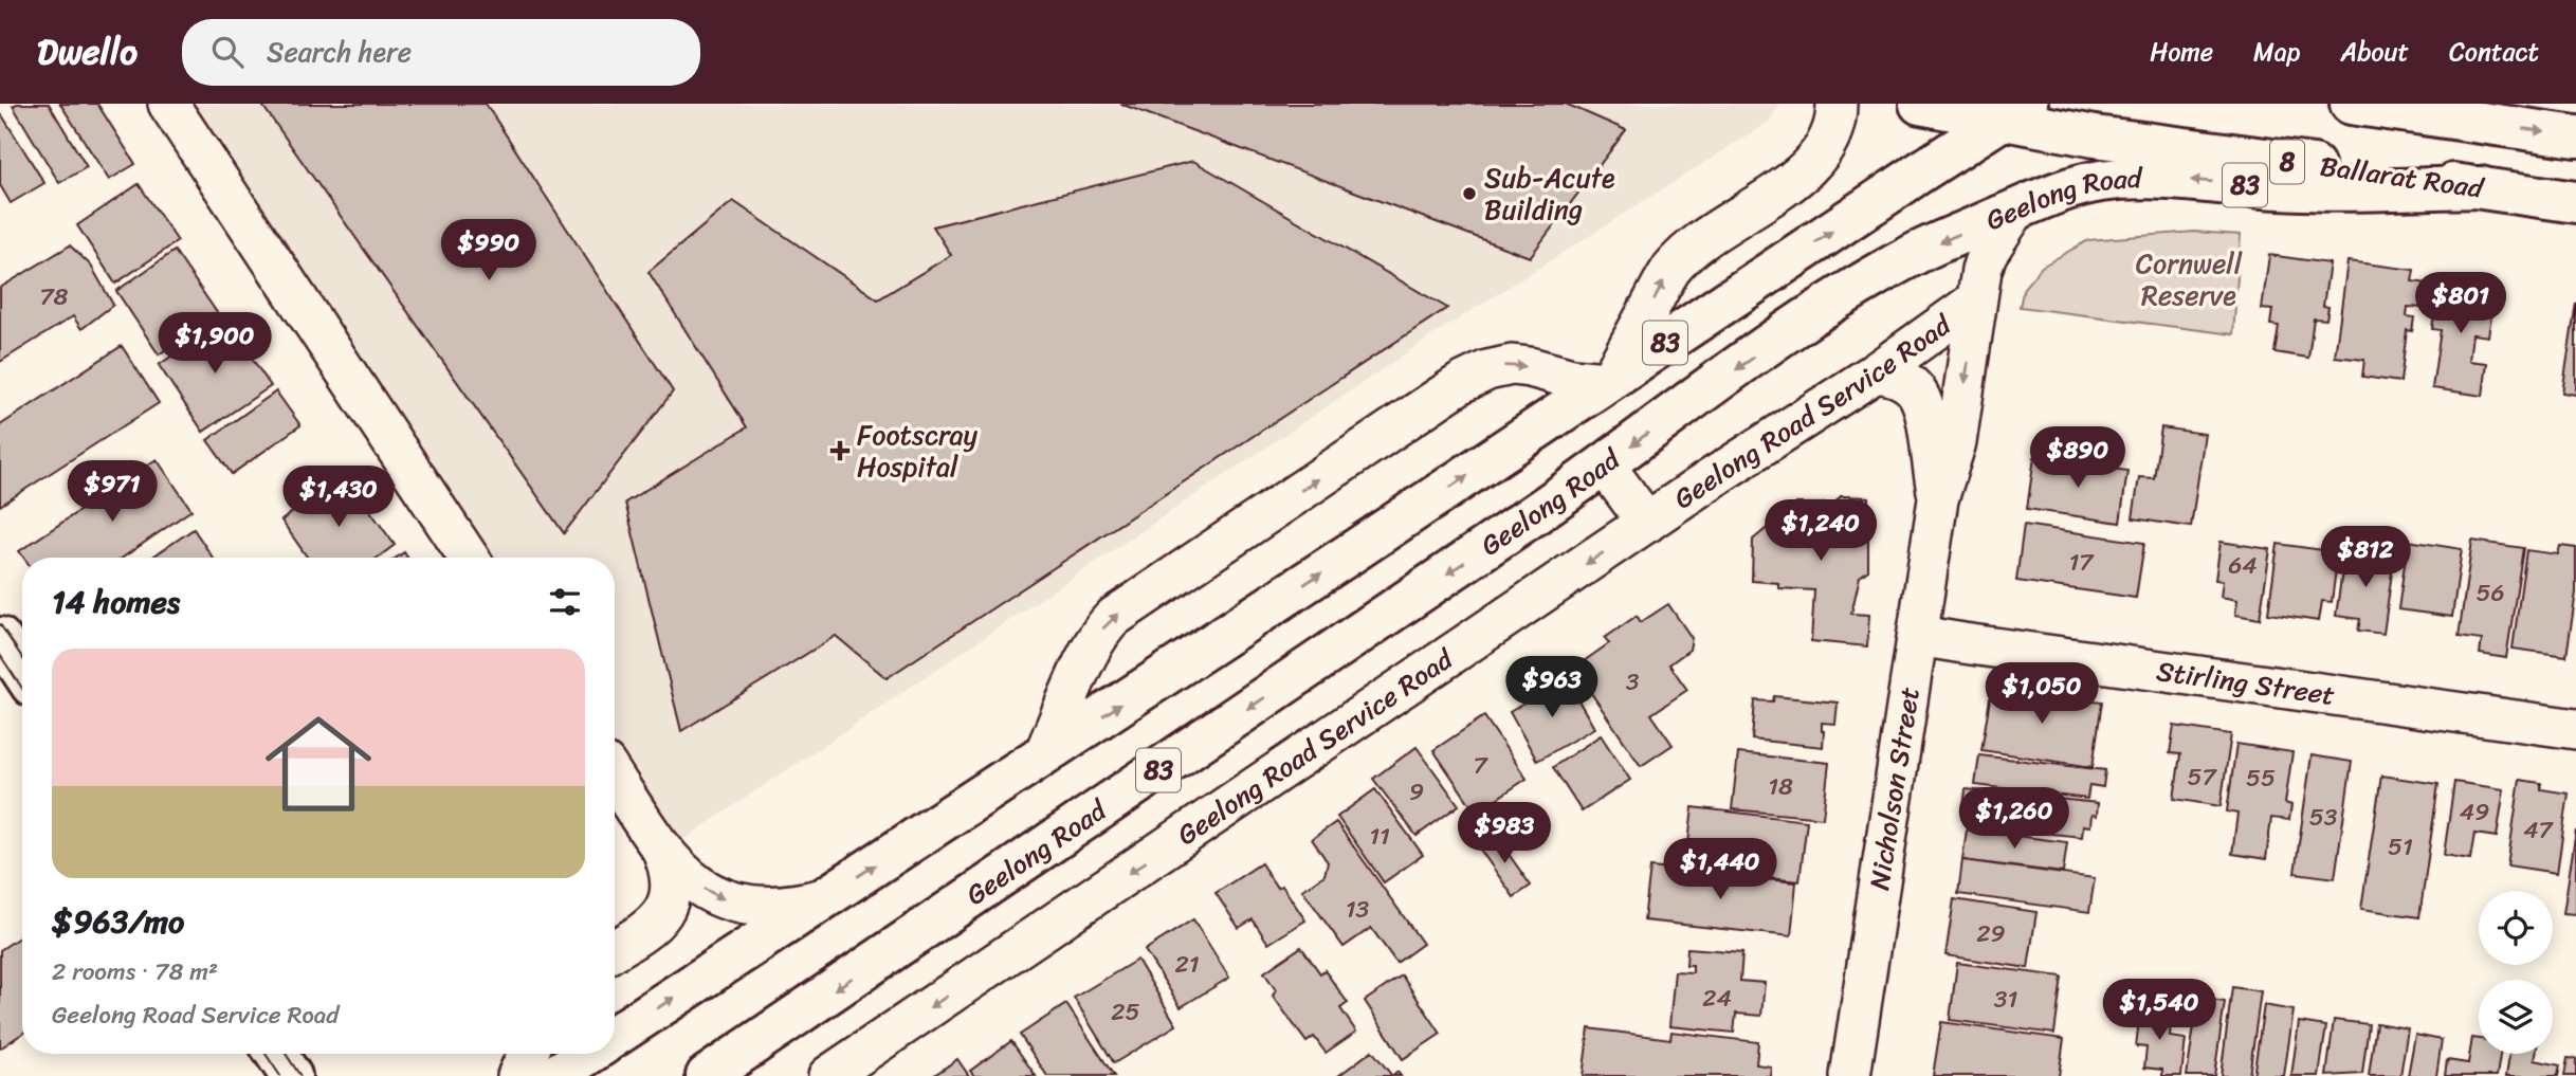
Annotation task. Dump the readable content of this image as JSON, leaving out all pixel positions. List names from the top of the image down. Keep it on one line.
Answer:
{"streets":{"main road":["8","Ballarat Road","83","Geelong Road"],"street":["Geelong Road Service Road","Stirling Street","Nicholson Street"]},"crossings":[["Ballarat Road","83"],["Ballarat Road","Geelong Road"],["Geelong Road","Geelong Road Service Road"],["Geelong Road Service Road","Nicholson Street"],["Stirling Street","Nicholson Street"]],"parks":["Cornwell Reserve"],"places":{"other":["Sub-Acute Building"],"health":["Footscray Hospital"]},"house_numbers":["78","17","64","56","3","7","57","55","18","9","49","53","47","11","51","13","29","21","24","31","25"],"page":{"header":"Dwello","search":"Search here","nav":["Home","Map","About","Contact"],"price":["$990","$801","$1,900","$890","$971","$1,430","$1,240","$812","$963","$1,050","$1,260","$983","$1,440","$1,540"],"heading":"14 homes","list":[{"name":"$963/mo","note":"2 rooms · 78 m² · Geelong Road Service Road"}]}}
